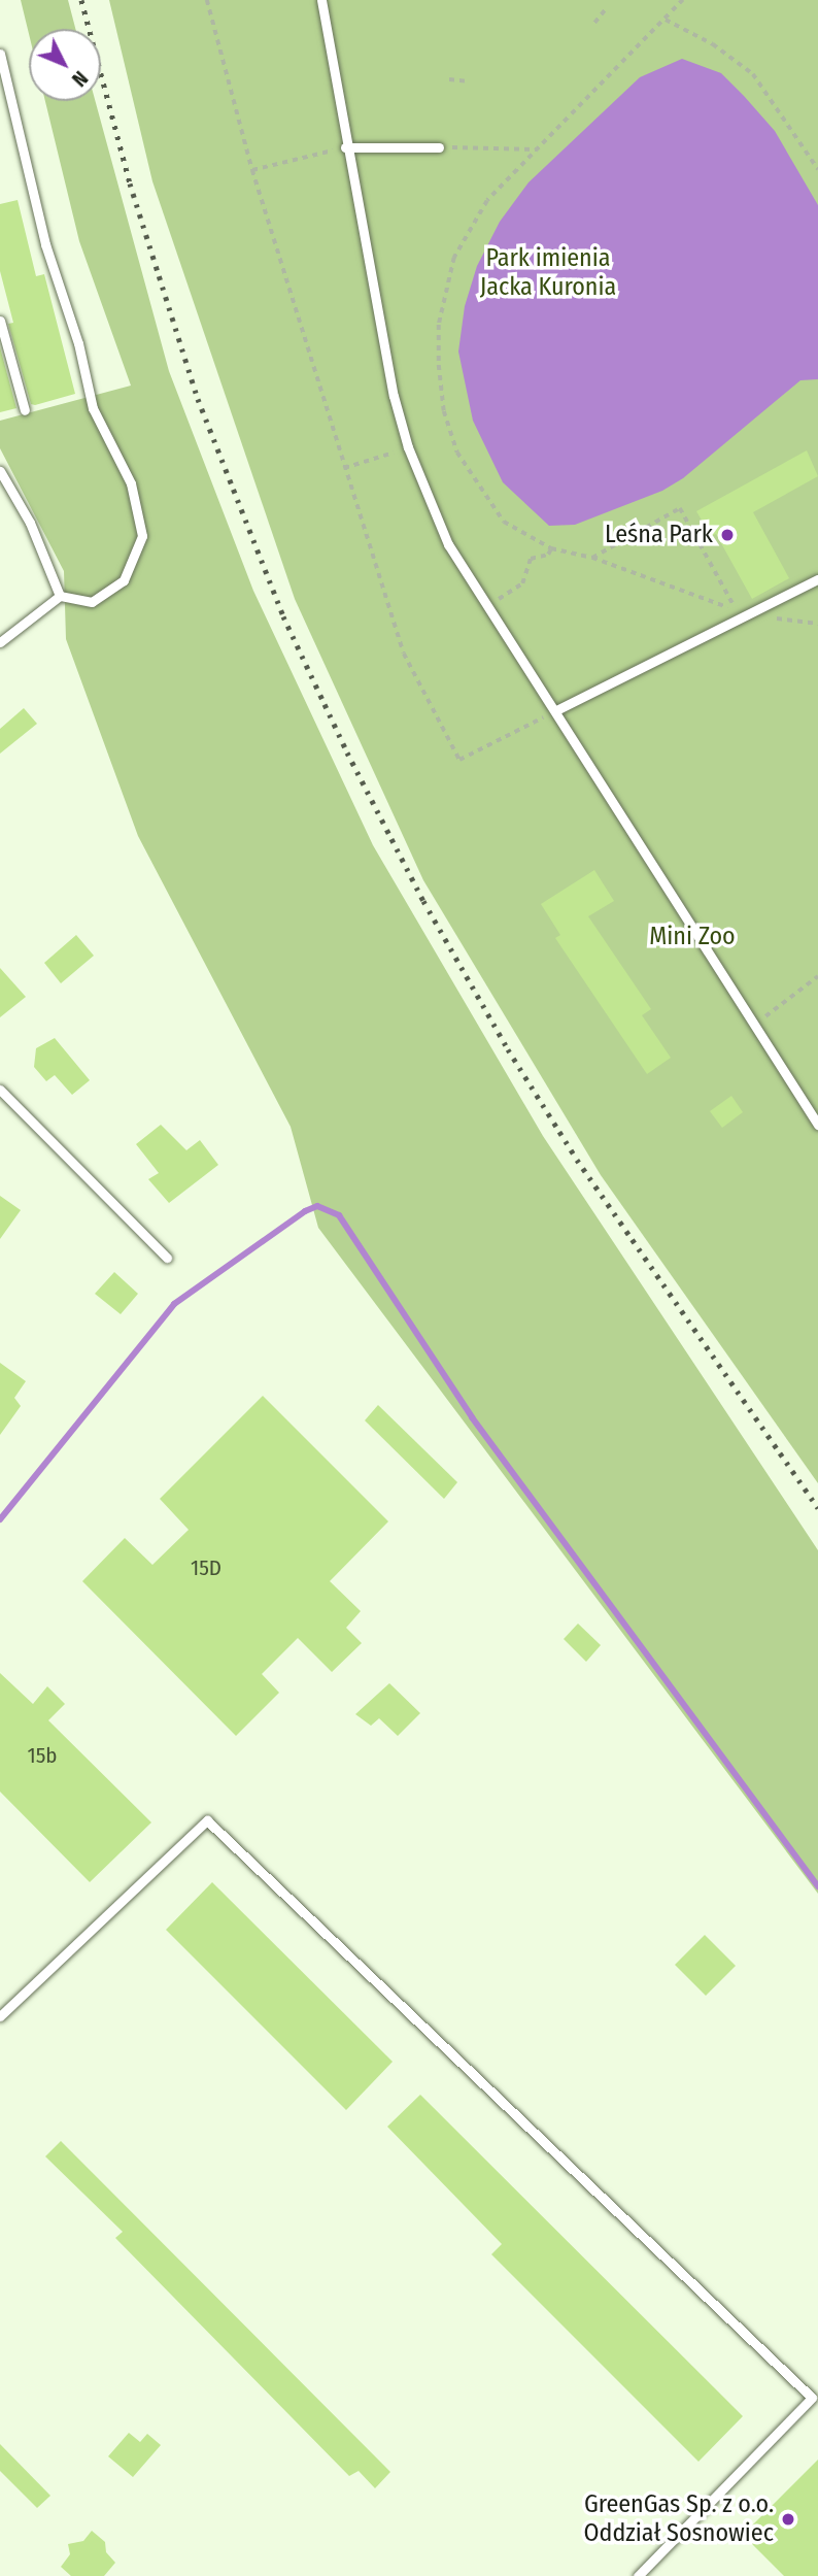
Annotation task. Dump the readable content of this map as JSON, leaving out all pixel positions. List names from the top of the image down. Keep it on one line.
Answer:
{"parks":["Park imienia Jacka Kuronia","Mini Zoo"],"places":["Leśna Park","GreenGas Sp. z o.o. Oddział Sosnowiec"],"house_numbers":["15D","15b"],"north":"bottom right"}
